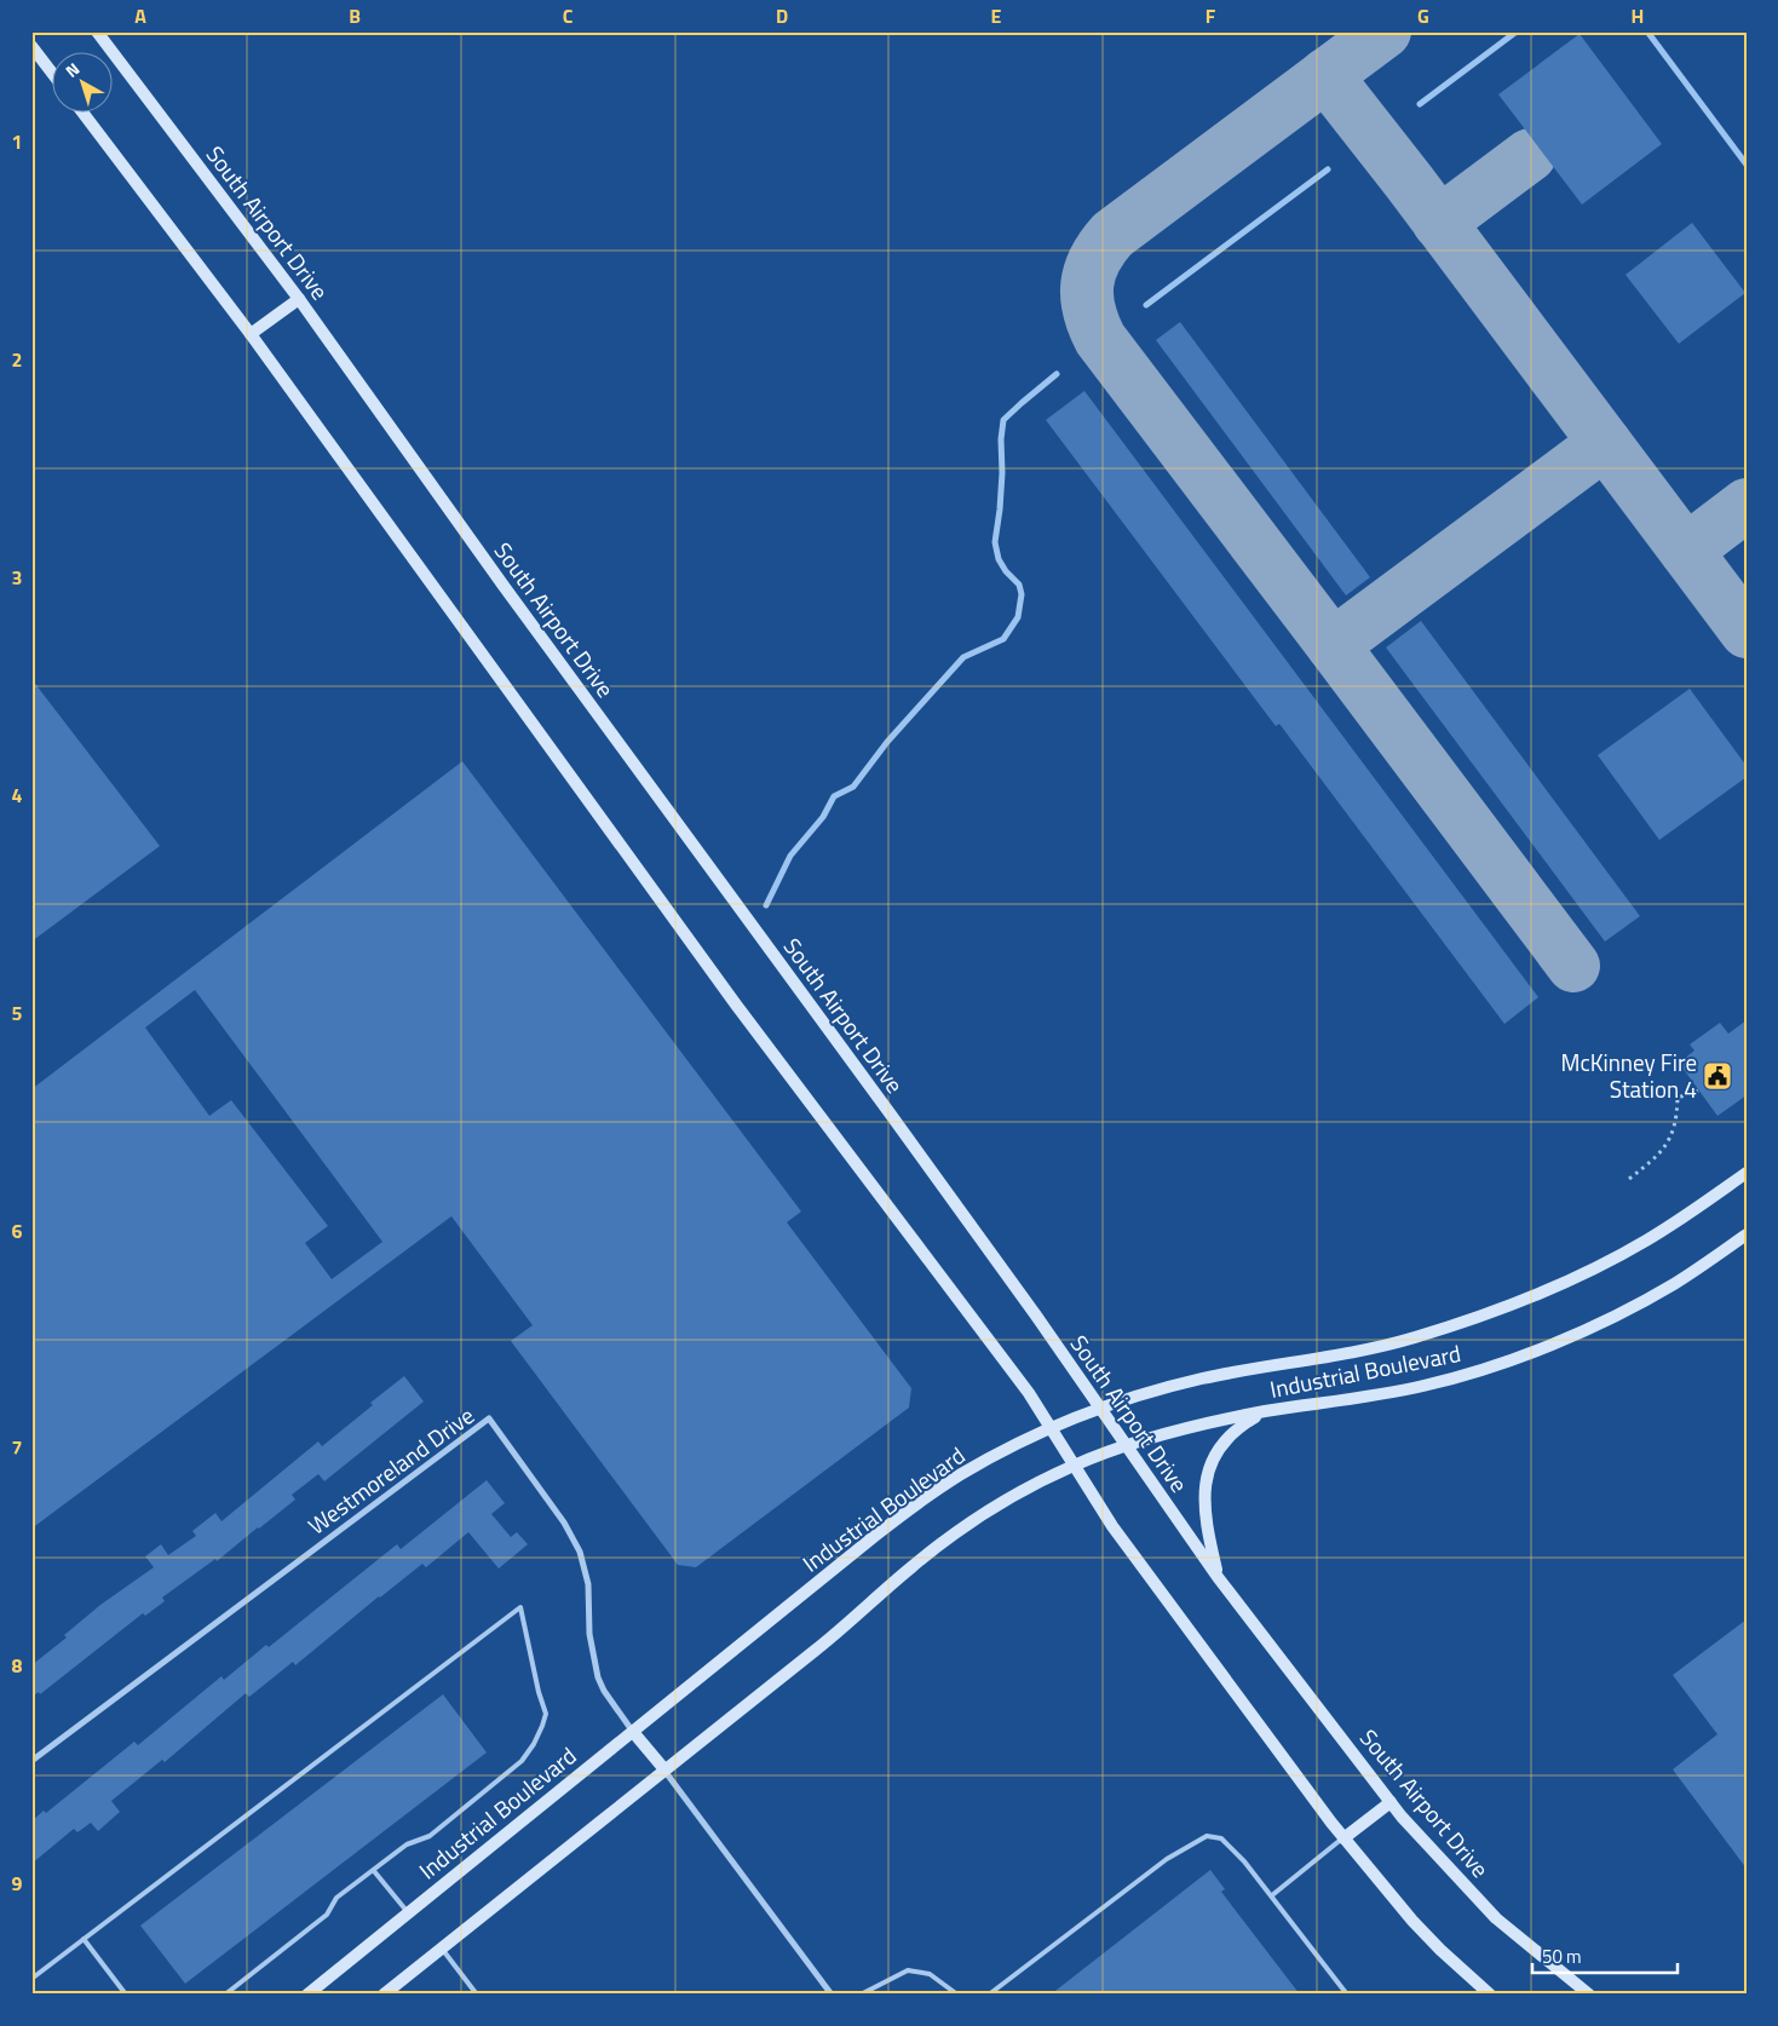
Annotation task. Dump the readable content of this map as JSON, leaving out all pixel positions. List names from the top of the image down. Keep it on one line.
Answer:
{"streets":{"main road":["South Airport Drive","Industrial Boulevard"],"street":["Westmoreland Drive"]},"crossings":[["South Airport Drive","Industrial Boulevard"],["Industrial Boulevard","Westmoreland Drive"]],"places":{"public building":["McKinney Fire Station 4"]},"scale_bar":"50 m","north":"top left","grid":{"columns":["A","B","C","D","E","F","G","H"],"rows":["1","2","3","4","5","6","7","8","9"]}}
